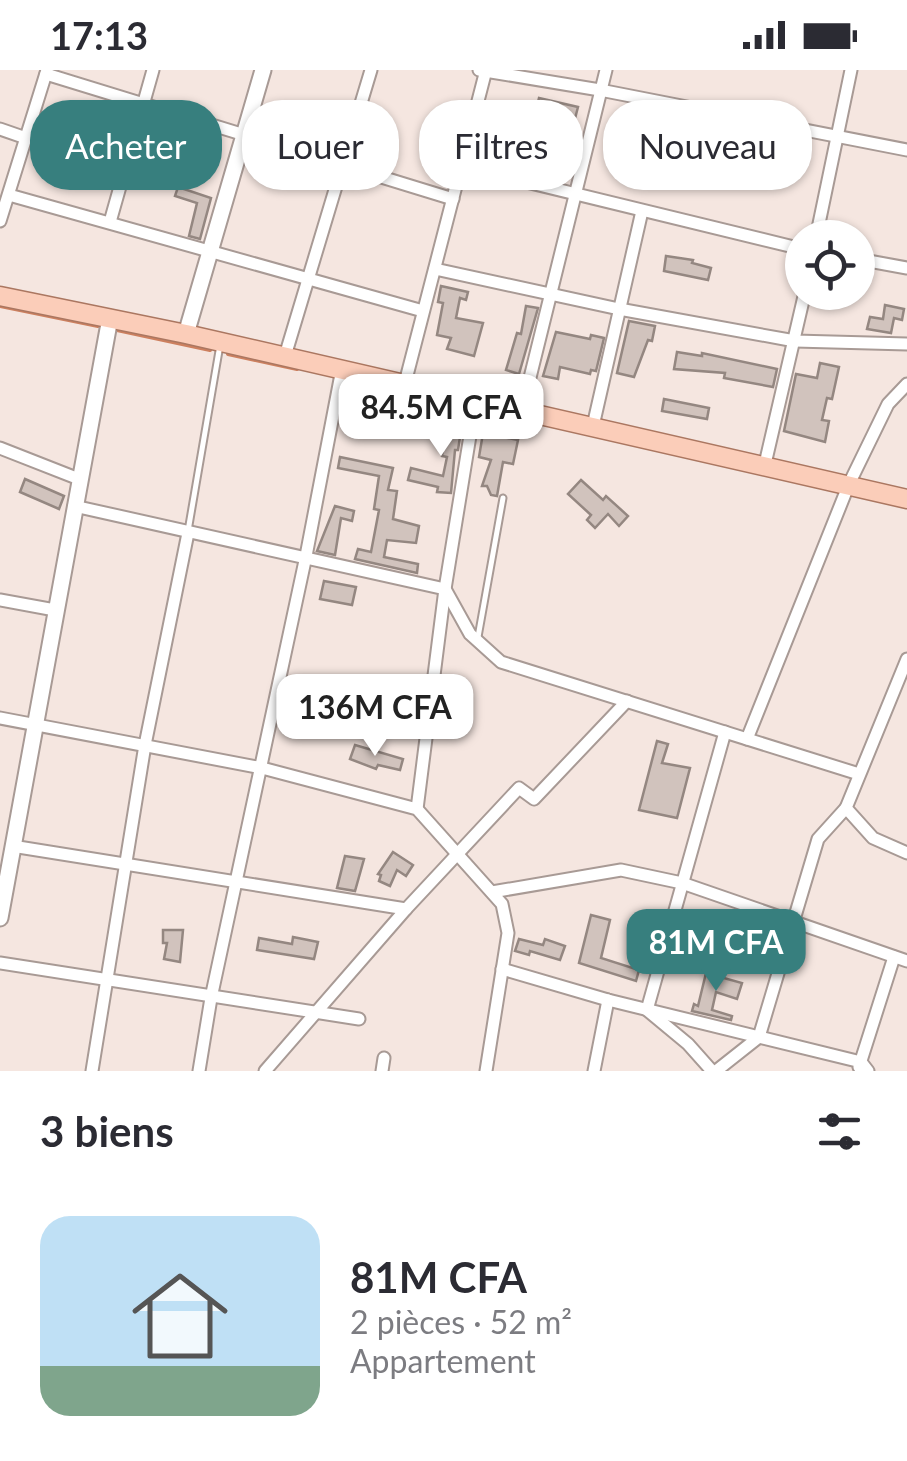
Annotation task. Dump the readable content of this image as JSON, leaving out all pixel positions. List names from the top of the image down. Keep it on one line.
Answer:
{"page":{"status":"17:13","chip":["Acheter","Louer","Filtres","Nouveau"],"price":["84.5M CFA","136M CFA","81M CFA"],"heading":"3 biens","list":[{"name":"81M CFA","note":"2 pièces · 52 m² · Appartement"}]}}
